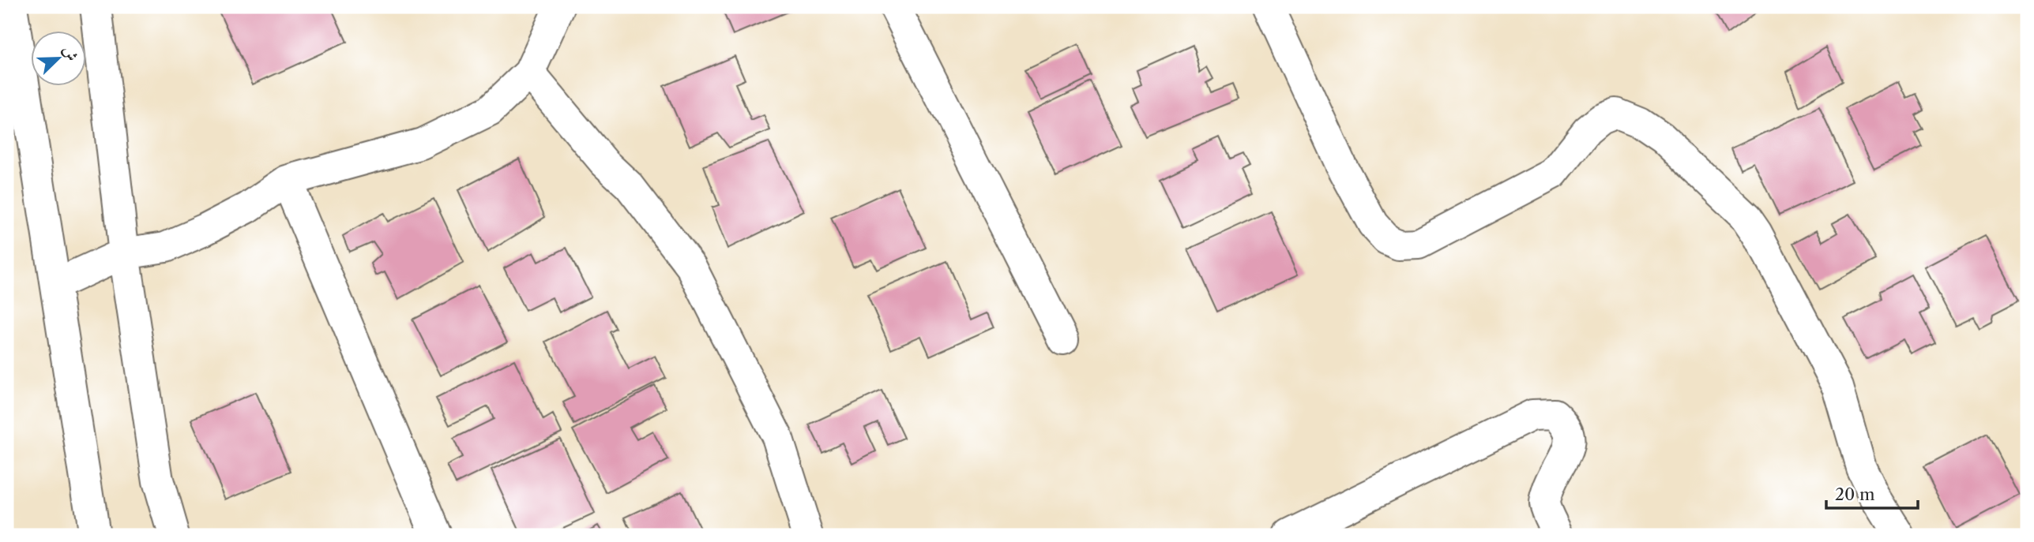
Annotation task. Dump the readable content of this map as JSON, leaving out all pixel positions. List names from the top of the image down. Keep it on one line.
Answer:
{"scale_bar":"20 m","north":"top right"}
